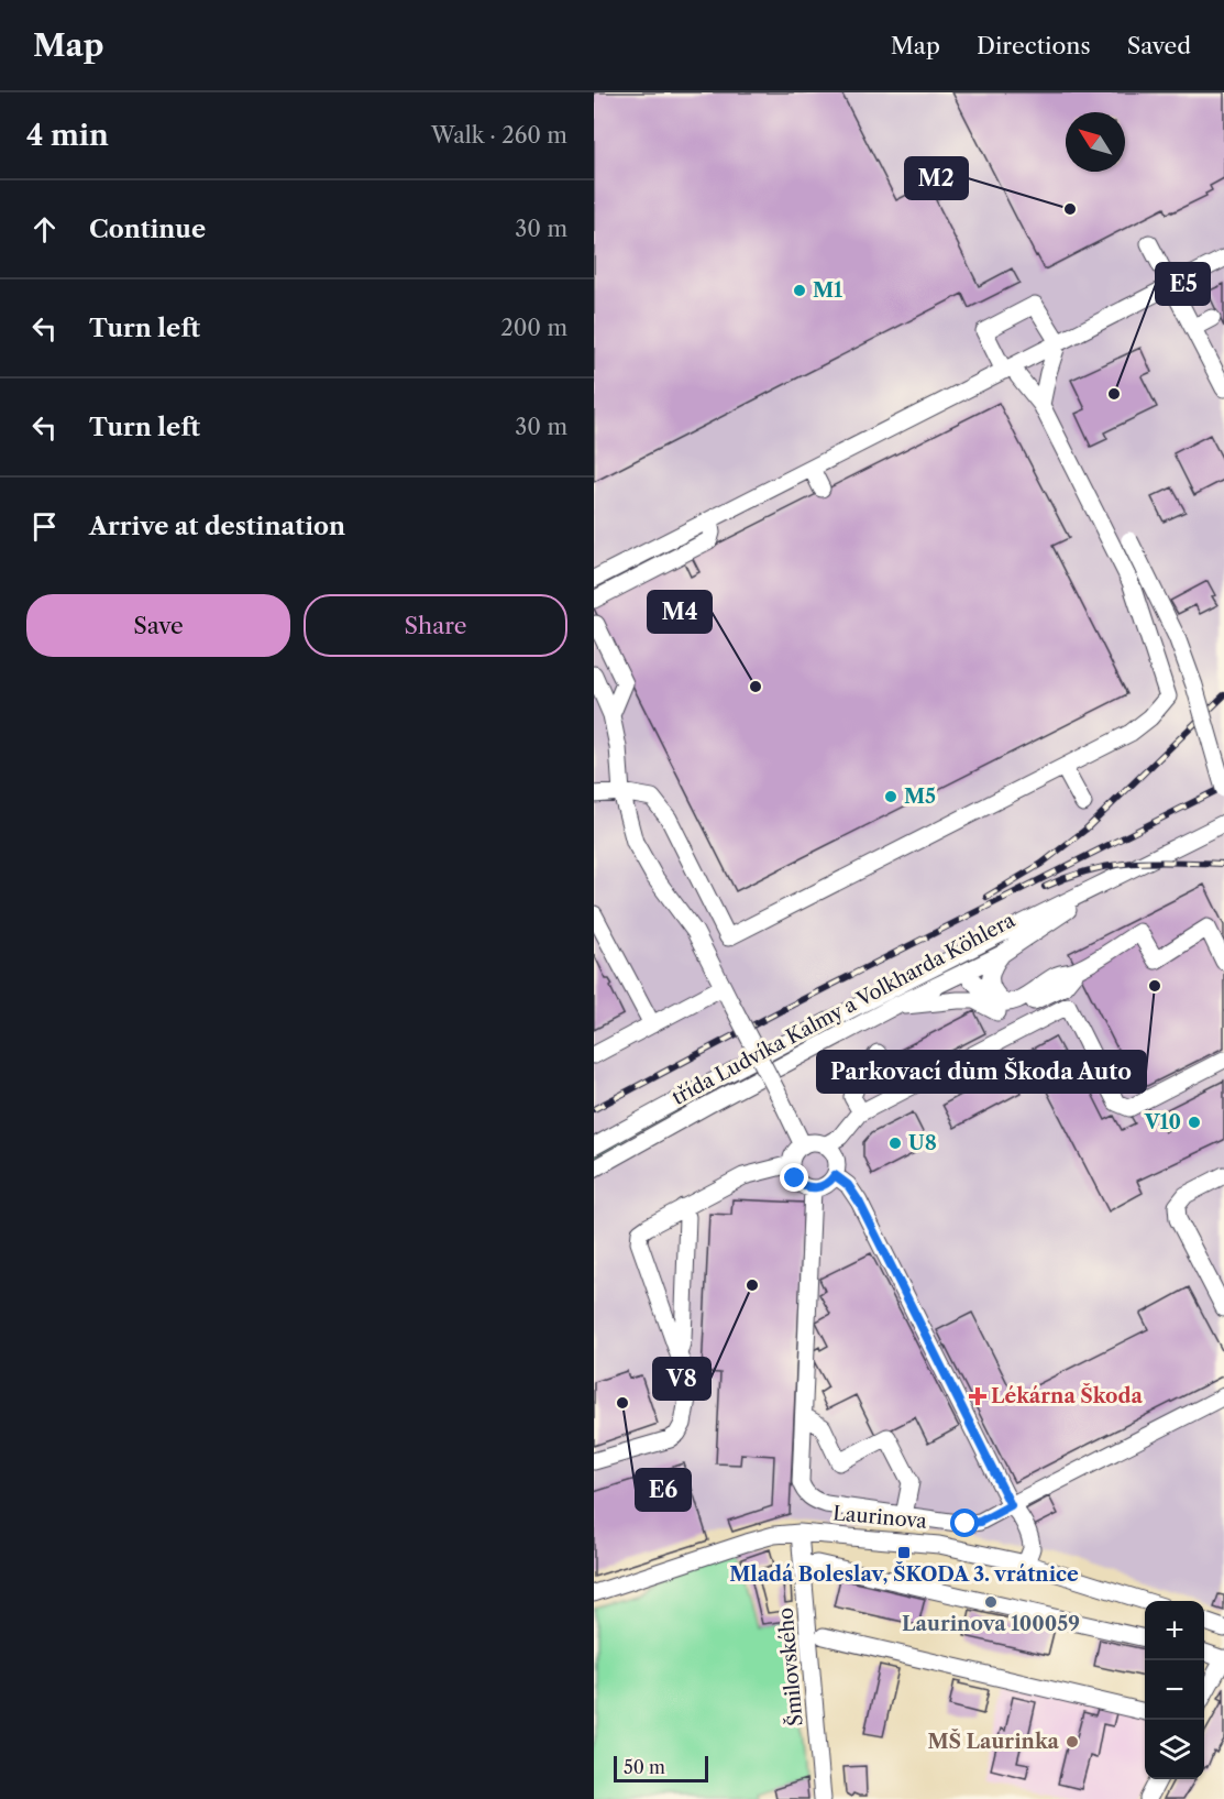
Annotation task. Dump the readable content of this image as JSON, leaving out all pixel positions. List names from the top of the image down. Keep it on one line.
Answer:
{"streets":{"street":["třída Ludvíka Kalmy a Volkharda Köhlera","Laurinova","Šmilovského"]},"crossings":[["Laurinova","Šmilovského"]],"places":{"other":["M2","M1","E5","M4","M5","Parkovací dům Škoda Auto","V10","U8","V8","E6","Laurinova 100059","MŠ Laurinka"],"health":["Lékárna Škoda"],"transit":["Mladá Boleslav, ŠKODA 3. vrátnice"]},"scale_bar":"50 m","north":"top left","page":{"header":"Map","nav":["Map","Directions","Saved"],"heading":["4 min","Walk · 260 m"],"list":[["Continue","30 m"],["Turn left","200 m"],["Turn left","30 m"],"Arrive at destination"],"buttons":["Save","Share"],"map_buttons":["+","−"],"scale":"50 m"}}
